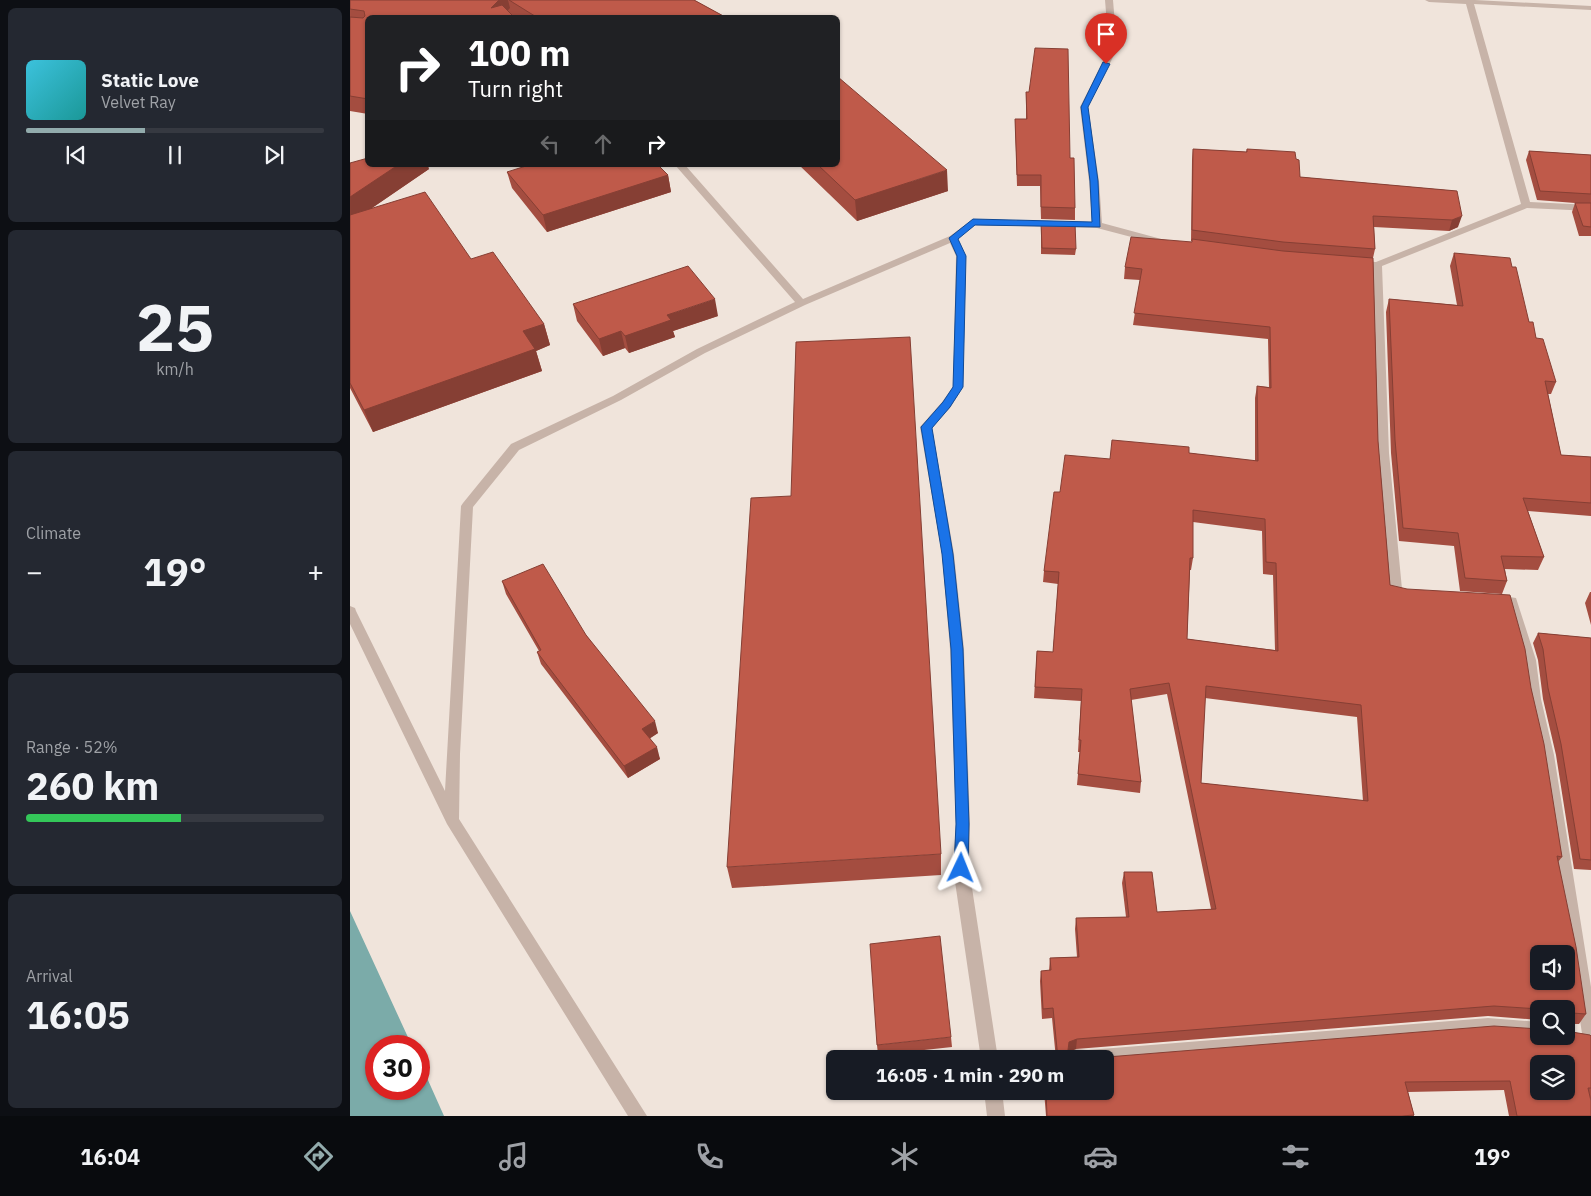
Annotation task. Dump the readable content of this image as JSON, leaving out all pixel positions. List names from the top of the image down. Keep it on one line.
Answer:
{"page":{"turn":["100 m","Turn right"],"song":["Static Love","Velvet Ray"],"tile":[["25","km/h"],"Climate",["Range · 52%","260 km"],["Arrival","16:05"]],"heat":["−","19°","+"],"limit":"30","trip":"16:05 · 1 min · 290 m","tabs":["16:04","19°"]}}
